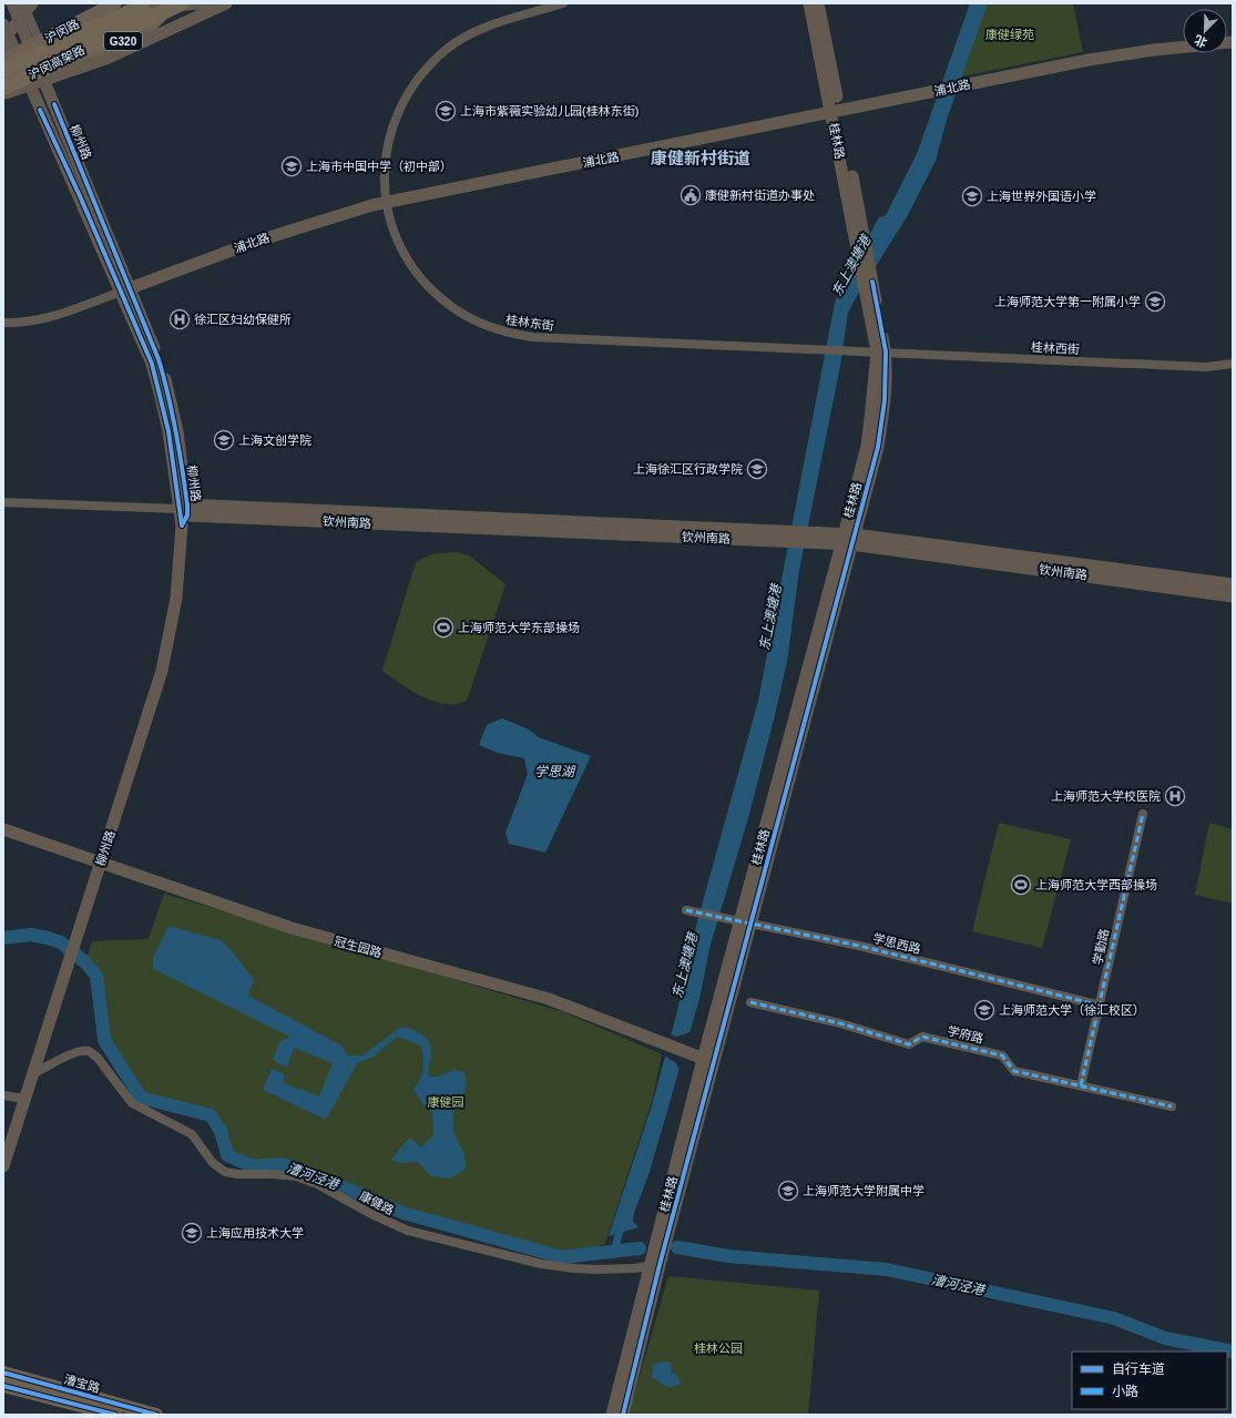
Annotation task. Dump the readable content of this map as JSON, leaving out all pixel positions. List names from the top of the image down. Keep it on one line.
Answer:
{"streets":{"highway":["沪闵高架路"],"main road":["沪闵路","漕宝路"],"street":["浦北路","桂林路","柳州路","桂林东街","桂林西街","钦州南路","学思西路","冠生园路","学勤路","学府路","康健路"]},"crossings":[["沪闵路","沪闵高架路"],["沪闵路","柳州路"],["沪闵高架路","柳州路"],["浦北路","桂林路"],["浦北路","柳州路"],["浦北路","桂林东街"],["桂林路","桂林东街"],["桂林路","桂林西街"],["桂林路","钦州南路"],["桂林路","学思西路"],["桂林路","冠生园路"],["桂林路","康健路"],["柳州路","钦州南路"],["柳州路","冠生园路"],["柳州路","康健路"],["桂林东街","桂林西街"],["学思西路","学勤路"],["学勤路","学府路"]],"districts":["康健新村街道"],"water":["东上澳塘港","学思湖","漕河泾港"],"parks":["康健绿苑","康健园","桂林公园"],"places":{"school or university":["上海市紫薇实验幼儿园(桂林东街)","上海市中国中学（初中部）","上海世界外国语小学","上海师范大学第一附属小学","上海文创学院","上海徐汇区行政学院","上海师范大学（徐汇校区）","上海师范大学附属中学","上海应用技术大学"],"public building":["康健新村街道办事处"],"hospital":["徐汇区妇幼保健所","上海师范大学校医院"],"sports":["上海师范大学东部操场","上海师范大学西部操场"]},"legend":["自行车道","小路"],"north":"bottom left"}
